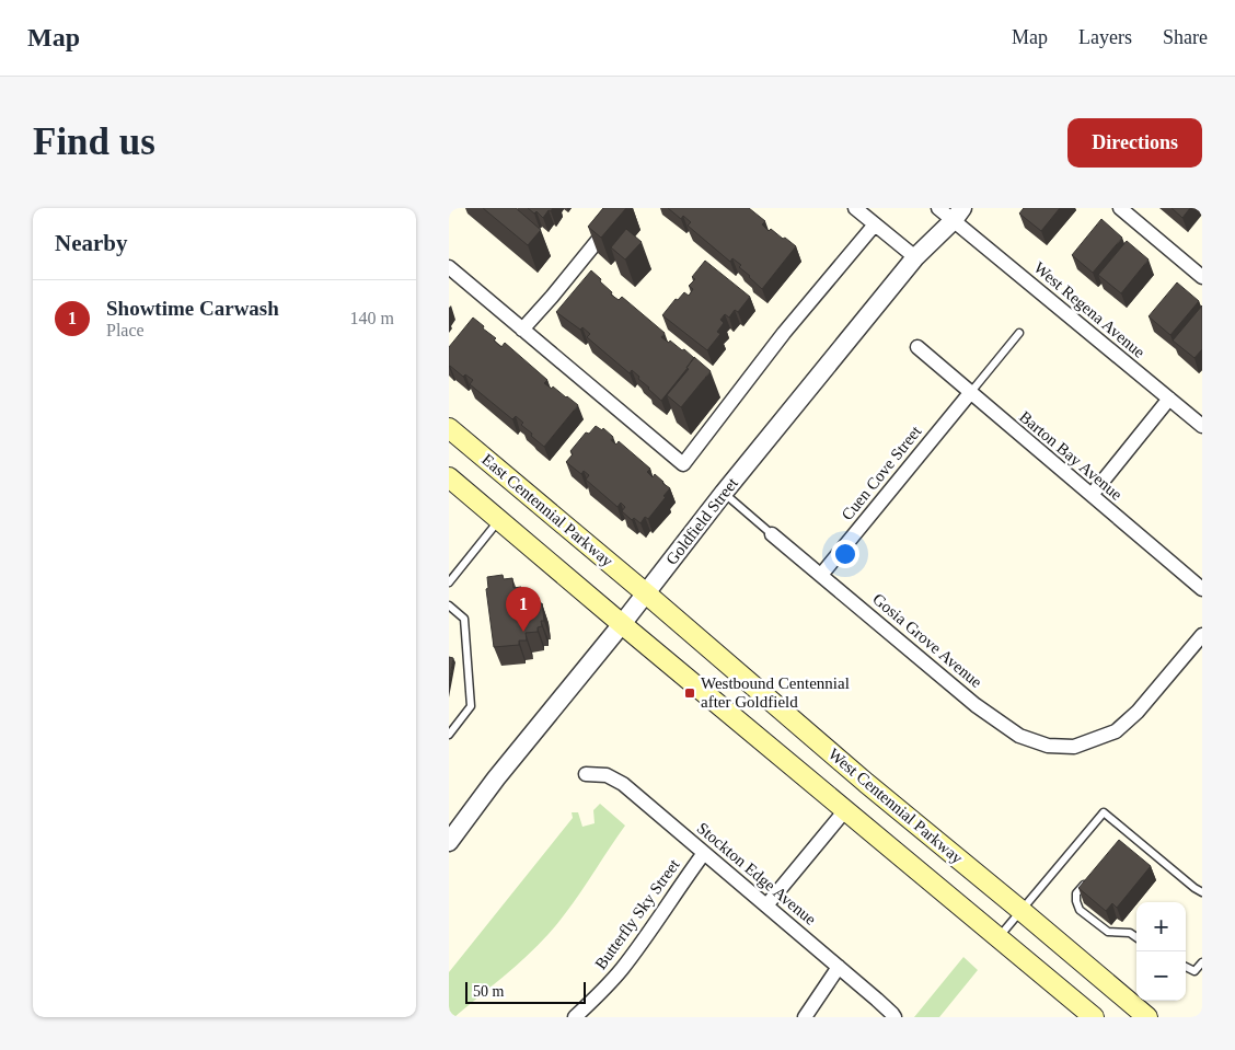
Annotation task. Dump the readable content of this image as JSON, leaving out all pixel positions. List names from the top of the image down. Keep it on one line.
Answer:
{"streets":{"main road":["East Centennial Parkway","West Centennial Parkway"],"street":["West Regena Avenue","Barton Bay Avenue","Cuen Cove Street","Goldfield Street","Gosia Grove Avenue","Stockton Edge Avenue","Butterfly Sky Street"]},"crossings":[["West Regena Avenue","Goldfield Street"],["Barton Bay Avenue","Cuen Cove Street"],["Cuen Cove Street","Gosia Grove Avenue"],["East Centennial Parkway","Goldfield Street"],["East Centennial Parkway","West Centennial Parkway"],["Goldfield Street","West Centennial Parkway"],["Stockton Edge Avenue","Butterfly Sky Street"]],"places":{"transit":["Westbound Centennial after Goldfield"]},"scale_bar":"50 m","page":{"header":"Map","nav":["Map","Layers","Share"],"buttons":"Directions","title":"Find us","heading":"Nearby","list":[{"mark":"1","name":"Showtime Carwash","note":"Place","value":"140 m"}],"pins":"1","map_buttons":["+","−"],"scale":"50 m"}}
